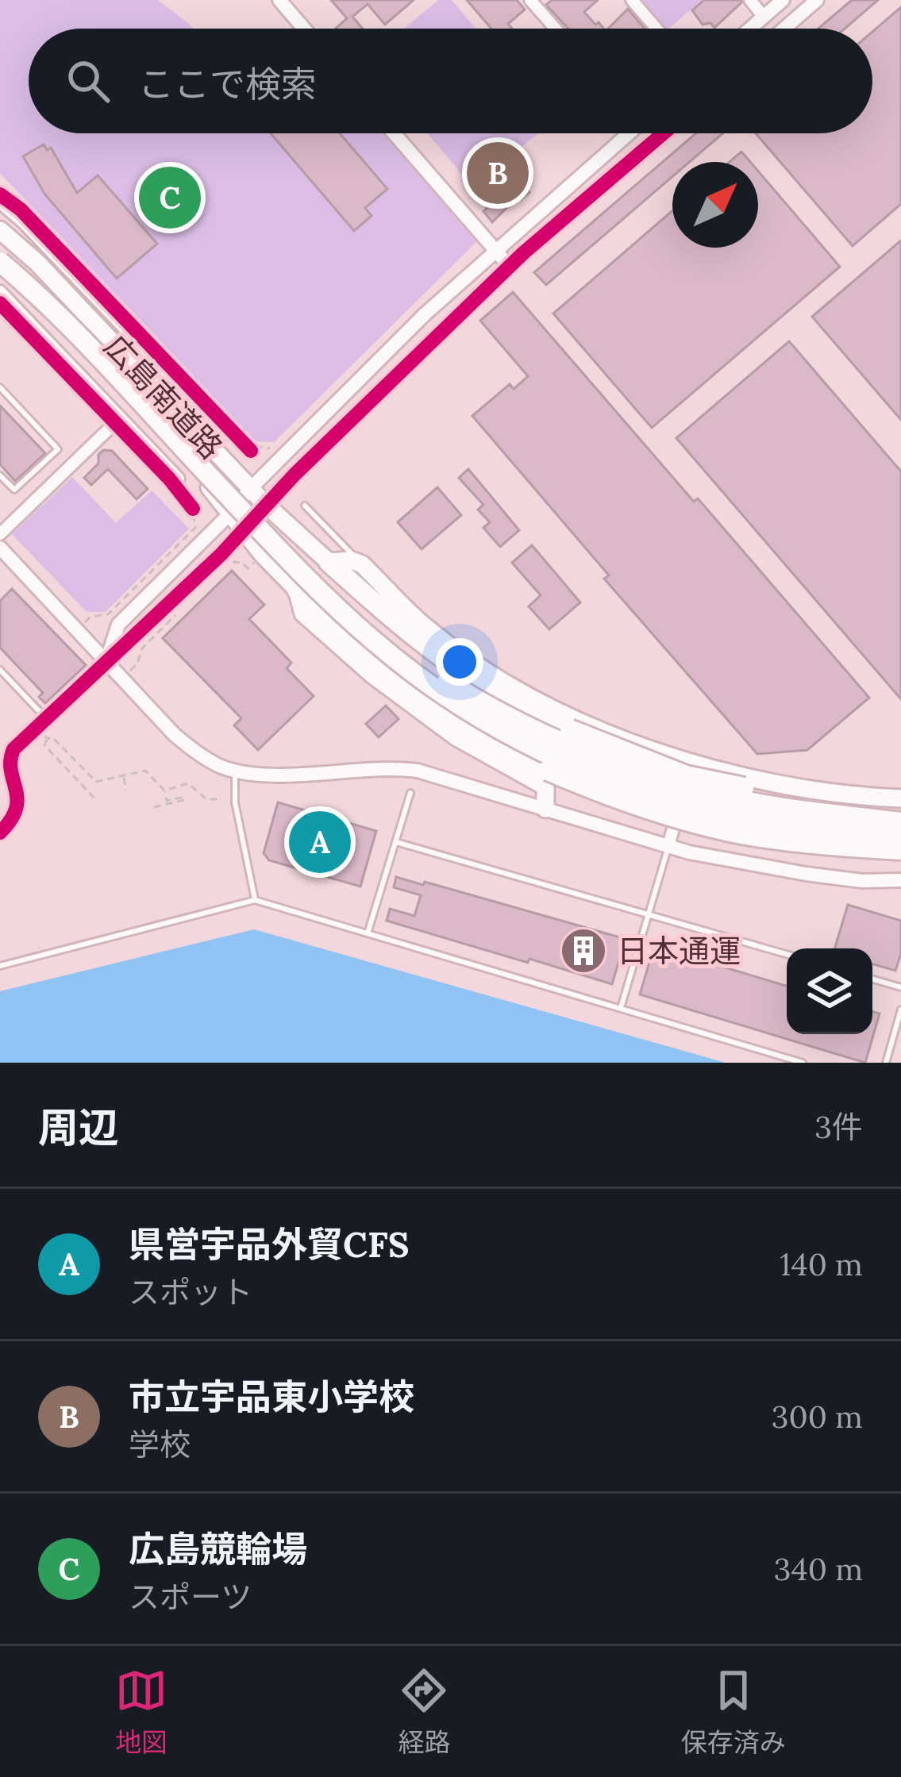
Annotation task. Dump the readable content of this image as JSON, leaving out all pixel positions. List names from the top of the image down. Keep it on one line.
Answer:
{"streets":{"highway":["広島南道路"]},"places":{"building":["日本通運"]},"north":"top right","page":{"search":"ここで検索","pins":["B","C","A"],"heading":["周辺","3件"],"list":[{"mark":"A","name":"県営宇品外貿CFS","note":"スポット","value":"140 m"},{"mark":"B","name":"市立宇品東小学校","note":"学校","value":"300 m"},{"mark":"C","name":"広島競輪場","note":"スポーツ","value":"340 m"}],"nav":["地図","経路","保存済み"]}}
